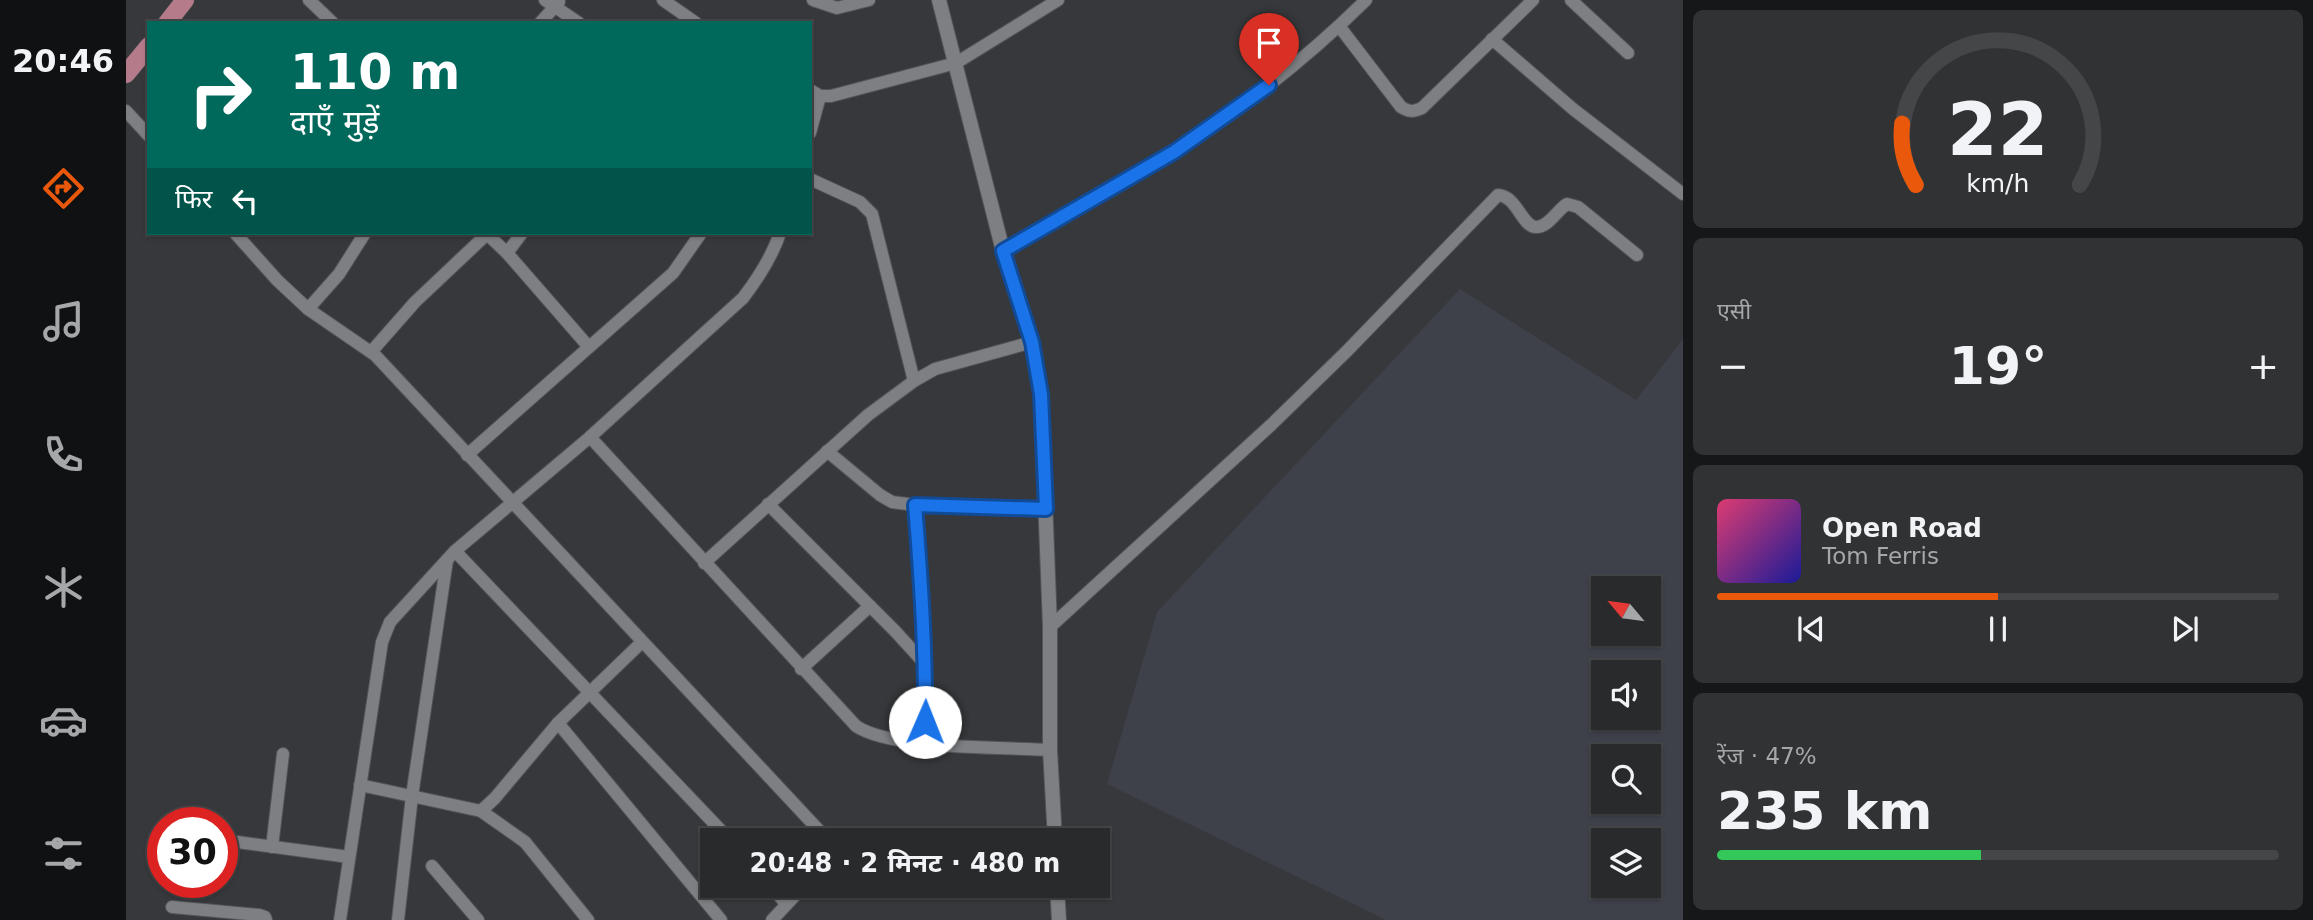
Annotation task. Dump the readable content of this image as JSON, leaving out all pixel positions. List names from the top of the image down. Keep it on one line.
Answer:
{"north":"top left","page":{"tabs":"20:46","turn":["110 m","दाएँ मुड़ें"],"then":"फिर","tile":["एसी",["रेंज · 47%","235 km"]],"heat":["−","19°","+"],"song":["Open Road","Tom Ferris"],"limit":"30","trip":"20:48 · 2 मिनट · 480 m","gauge":["22","km/h"]}}
